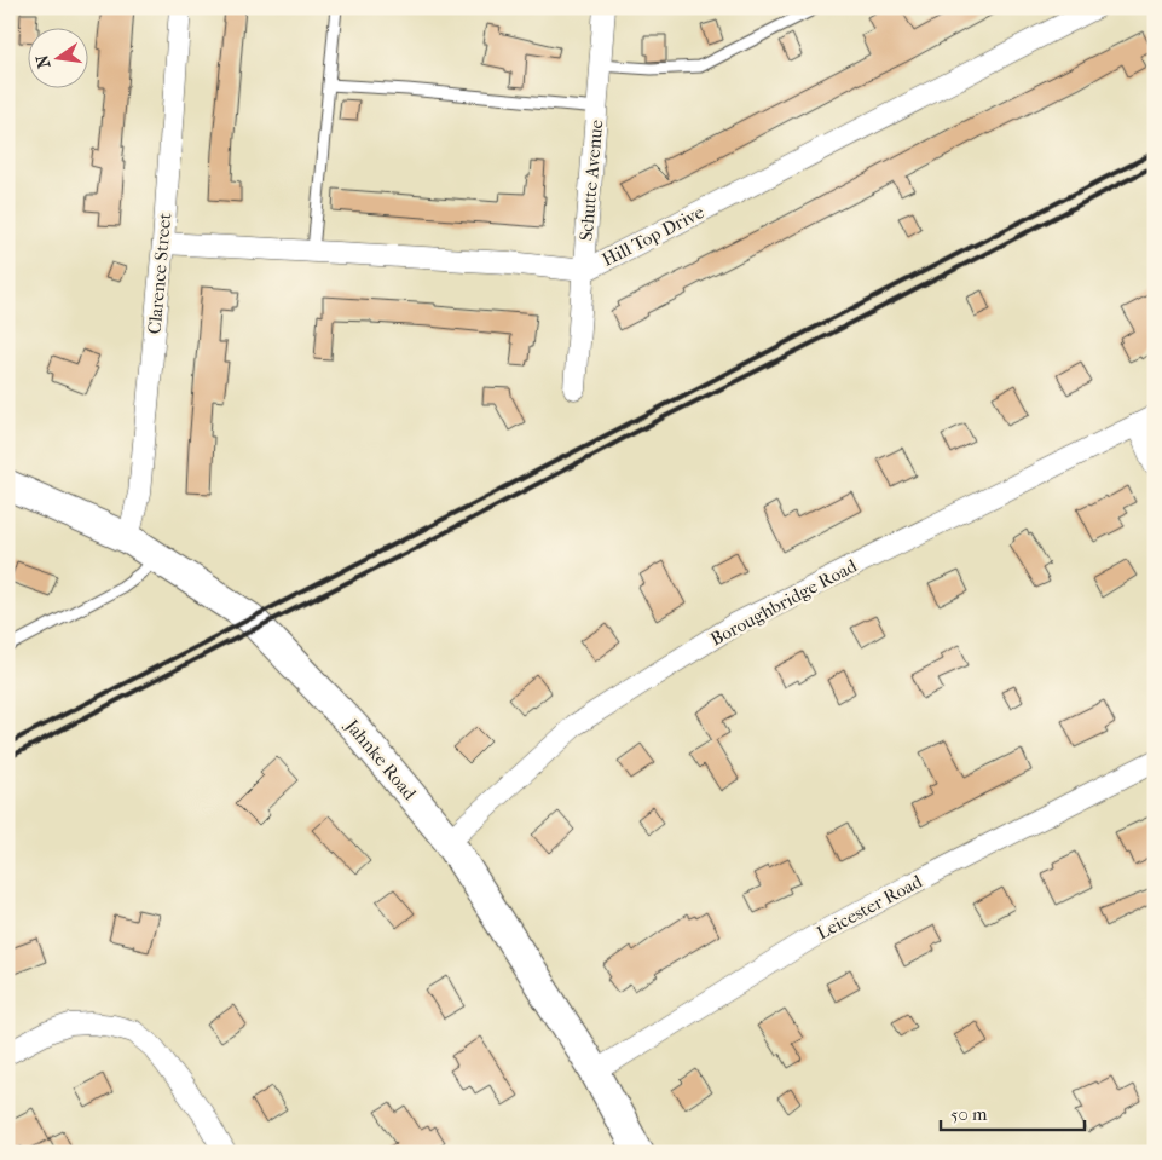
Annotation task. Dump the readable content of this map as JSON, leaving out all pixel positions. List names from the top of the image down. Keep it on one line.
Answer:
{"streets":{"main road":["Jahnke Road"],"street":["Schutte Avenue","Hill Top Drive","Clarence Street","Boroughbridge Road","Leicester Road"]},"crossings":[["Schutte Avenue","Hill Top Drive"],["Hill Top Drive","Clarence Street"],["Clarence Street","Jahnke Road"],["Boroughbridge Road","Jahnke Road"],["Jahnke Road","Leicester Road"]],"scale_bar":"50 m","north":"left"}
